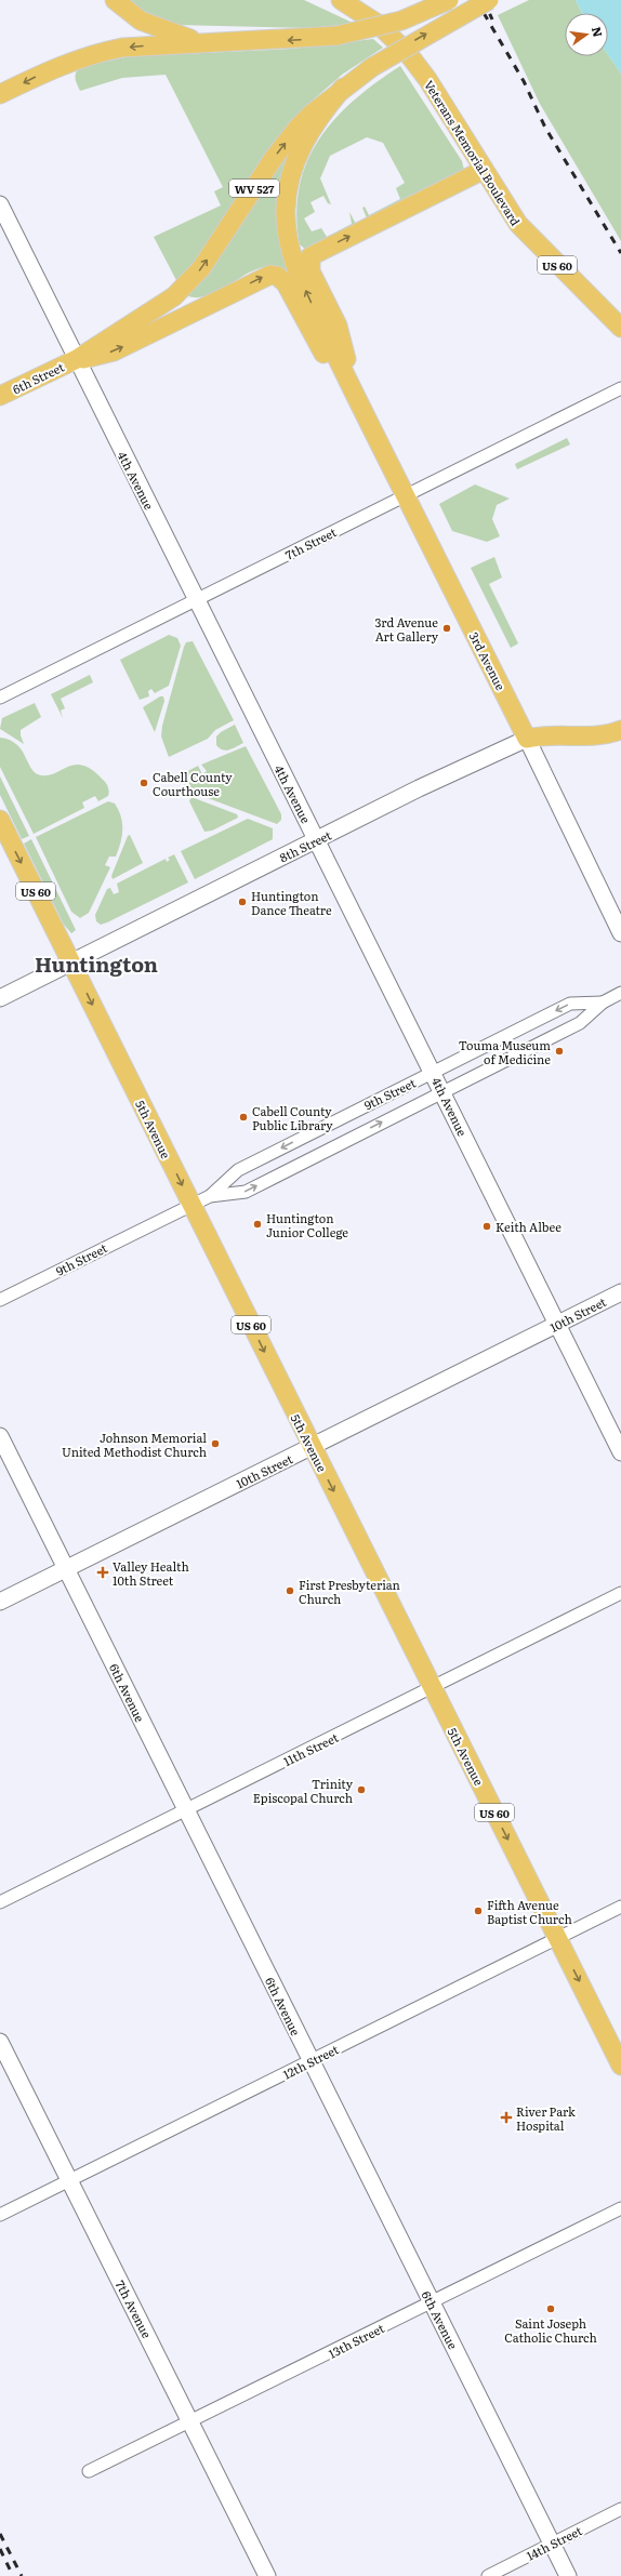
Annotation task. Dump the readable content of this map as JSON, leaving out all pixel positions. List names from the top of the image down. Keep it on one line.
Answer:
{"streets":{"main road":["Veterans Memorial Boulevard","WV 527","US 60","6th Street","3rd Avenue","8th Street","5th Avenue"],"street":["4th Avenue","7th Street","9th Street","10th Street","6th Avenue","11th Street","12th Street","7th Avenue","13th Street","14th Street"]},"crossings":[["WV 527","6th Street"],["WV 527","4th Avenue"],["6th Street","4th Avenue"],["4th Avenue","7th Street"],["4th Avenue","8th Street"],["4th Avenue","9th Street"],["4th Avenue","10th Street"],["7th Street","3rd Avenue"],["3rd Avenue","8th Street"],["8th Street","5th Avenue"],["9th Street","5th Avenue"],["5th Avenue","10th Street"],["5th Avenue","11th Street"],["5th Avenue","12th Street"],["10th Street","6th Avenue"],["6th Avenue","11th Street"],["6th Avenue","12th Street"],["6th Avenue","13th Street"],["6th Avenue","14th Street"],["12th Street","7th Avenue"],["7th Avenue","13th Street"]],"one_way":["5th Avenue"],"districts":["Huntington"],"places":{"other":["3rd Avenue Art Gallery","Cabell County Courthouse","Huntington Dance Theatre","Touma Museum of Medicine","Cabell County Public Library","Huntington Junior College","Keith Albee","Johnson Memorial United Methodist Church","First Presbyterian Church","Trinity Episcopal Church","Fifth Avenue Baptist Church","Saint Joseph Catholic Church"],"health":["Valley Health 10th Street","River Park Hospital"]},"north":"right"}
